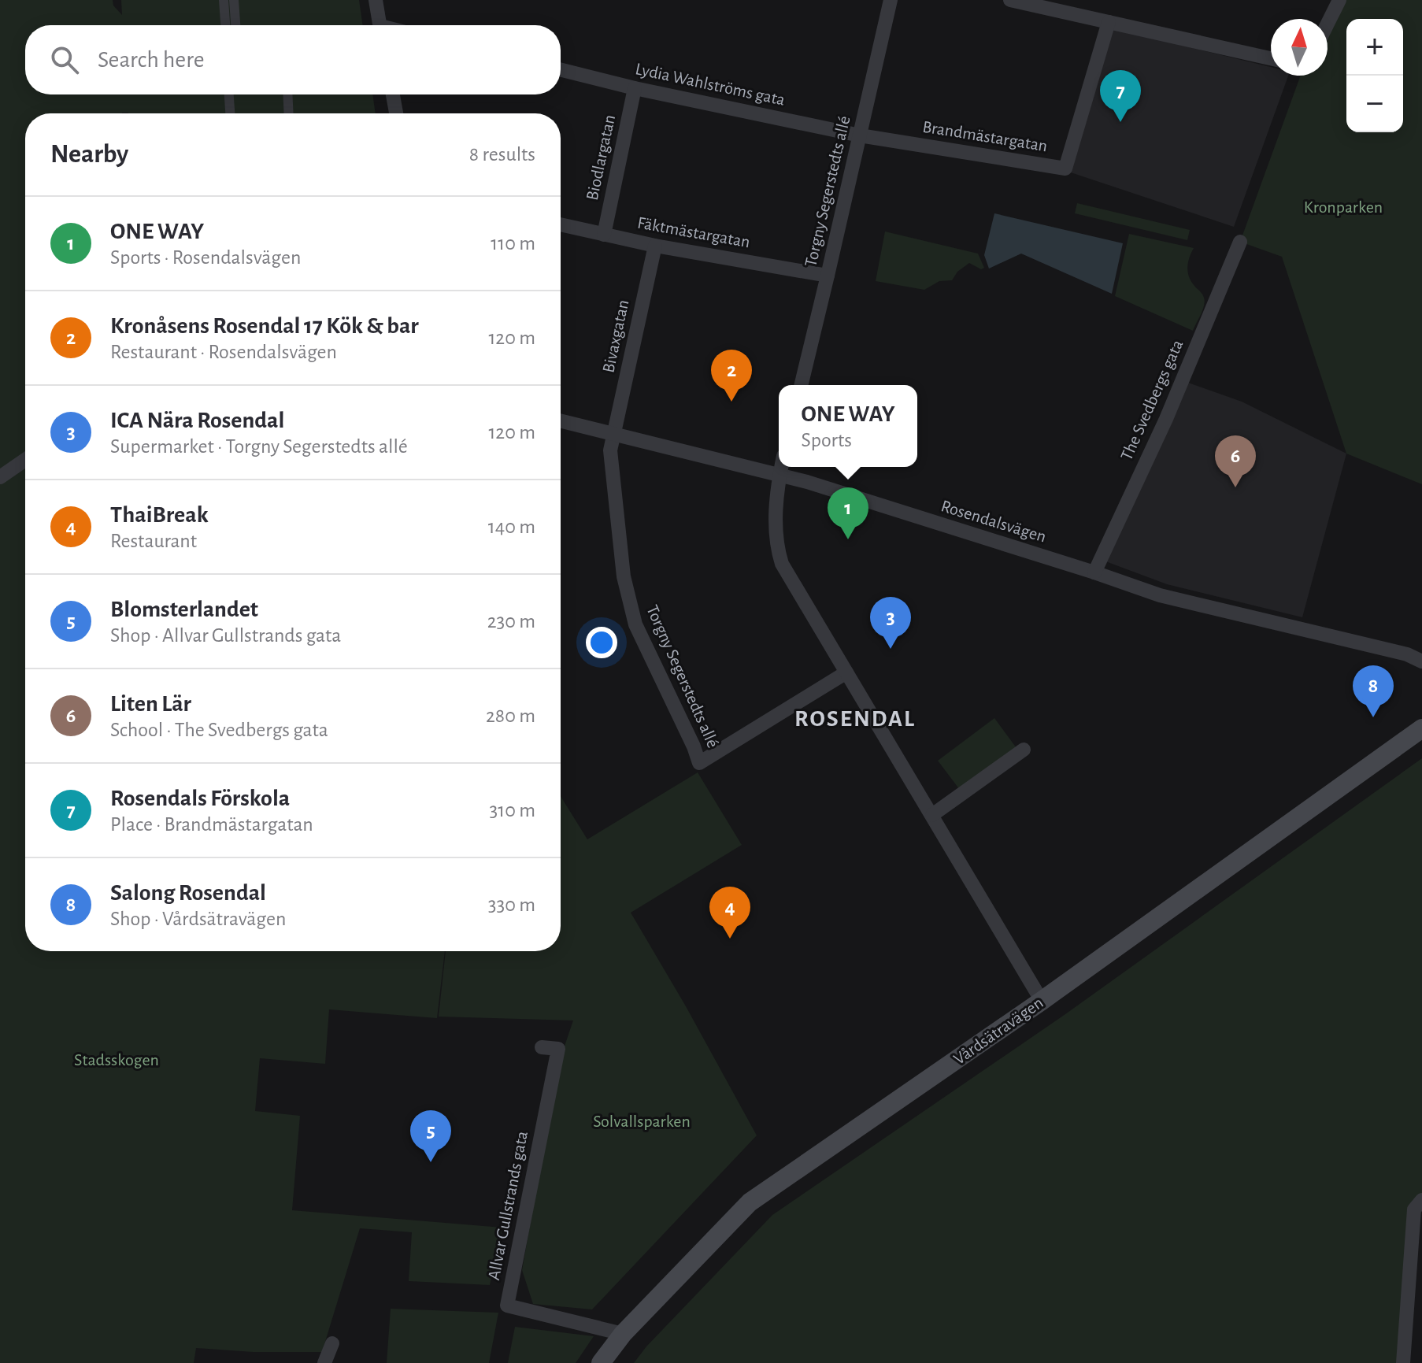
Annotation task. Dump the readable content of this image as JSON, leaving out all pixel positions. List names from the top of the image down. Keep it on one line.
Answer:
{"streets":{"main road":["Vårdsätravägen"],"street":["Lydia Wahlströms gata","Brandmästargatan","Biodlargatan","Torgny Segerstedts allé","Fäktmästargatan","Bivaxgatan","The Svedbergs gata","Rosendalsvägen","Allvar Gullstrands gata"]},"crossings":[["Lydia Wahlströms gata","Brandmästargatan"],["Lydia Wahlströms gata","Biodlargatan"],["Lydia Wahlströms gata","Torgny Segerstedts allé"],["Brandmästargatan","Torgny Segerstedts allé"],["Biodlargatan","Fäktmästargatan"],["Torgny Segerstedts allé","Fäktmästargatan"],["Torgny Segerstedts allé","Bivaxgatan"],["Torgny Segerstedts allé","Rosendalsvägen"],["Fäktmästargatan","Bivaxgatan"],["Bivaxgatan","Rosendalsvägen"],["The Svedbergs gata","Rosendalsvägen"],["Vårdsätravägen","Allvar Gullstrands gata"]],"districts":["ROSENDAL"],"parks":["Kronparken","Stadsskogen","Solvallsparken"],"north":"top","page":{"map_buttons":["+","−"],"search":"Search here","pins":["7","2","6","1","3","8","4","5"],"heading":["Nearby","8 results"],"list":[{"mark":"1","name":"ONE WAY","note":"Sports · Rosendalsvägen","value":"110 m"},{"mark":"2","name":"Kronåsens Rosendal 17 Kök & bar","note":"Restaurant · Rosendalsvägen","value":"120 m"},{"mark":"3","name":"ICA Nära Rosendal","note":"Supermarket · Torgny Segerstedts allé","value":"120 m"},{"mark":"4","name":"ThaiBreak","note":"Restaurant","value":"140 m"},{"mark":"5","name":"Blomsterlandet","note":"Shop · Allvar Gullstrands gata","value":"230 m"},{"mark":"6","name":"Liten Lär","note":"School · The Svedbergs gata","value":"280 m"},{"mark":"7","name":"Rosendals Förskola","note":"Place · Brandmästargatan","value":"310 m"},{"mark":"8","name":"Salong Rosendal","note":"Shop · Vårdsätravägen","value":"330 m"}],"popup":["ONE WAY","Sports"]}}
